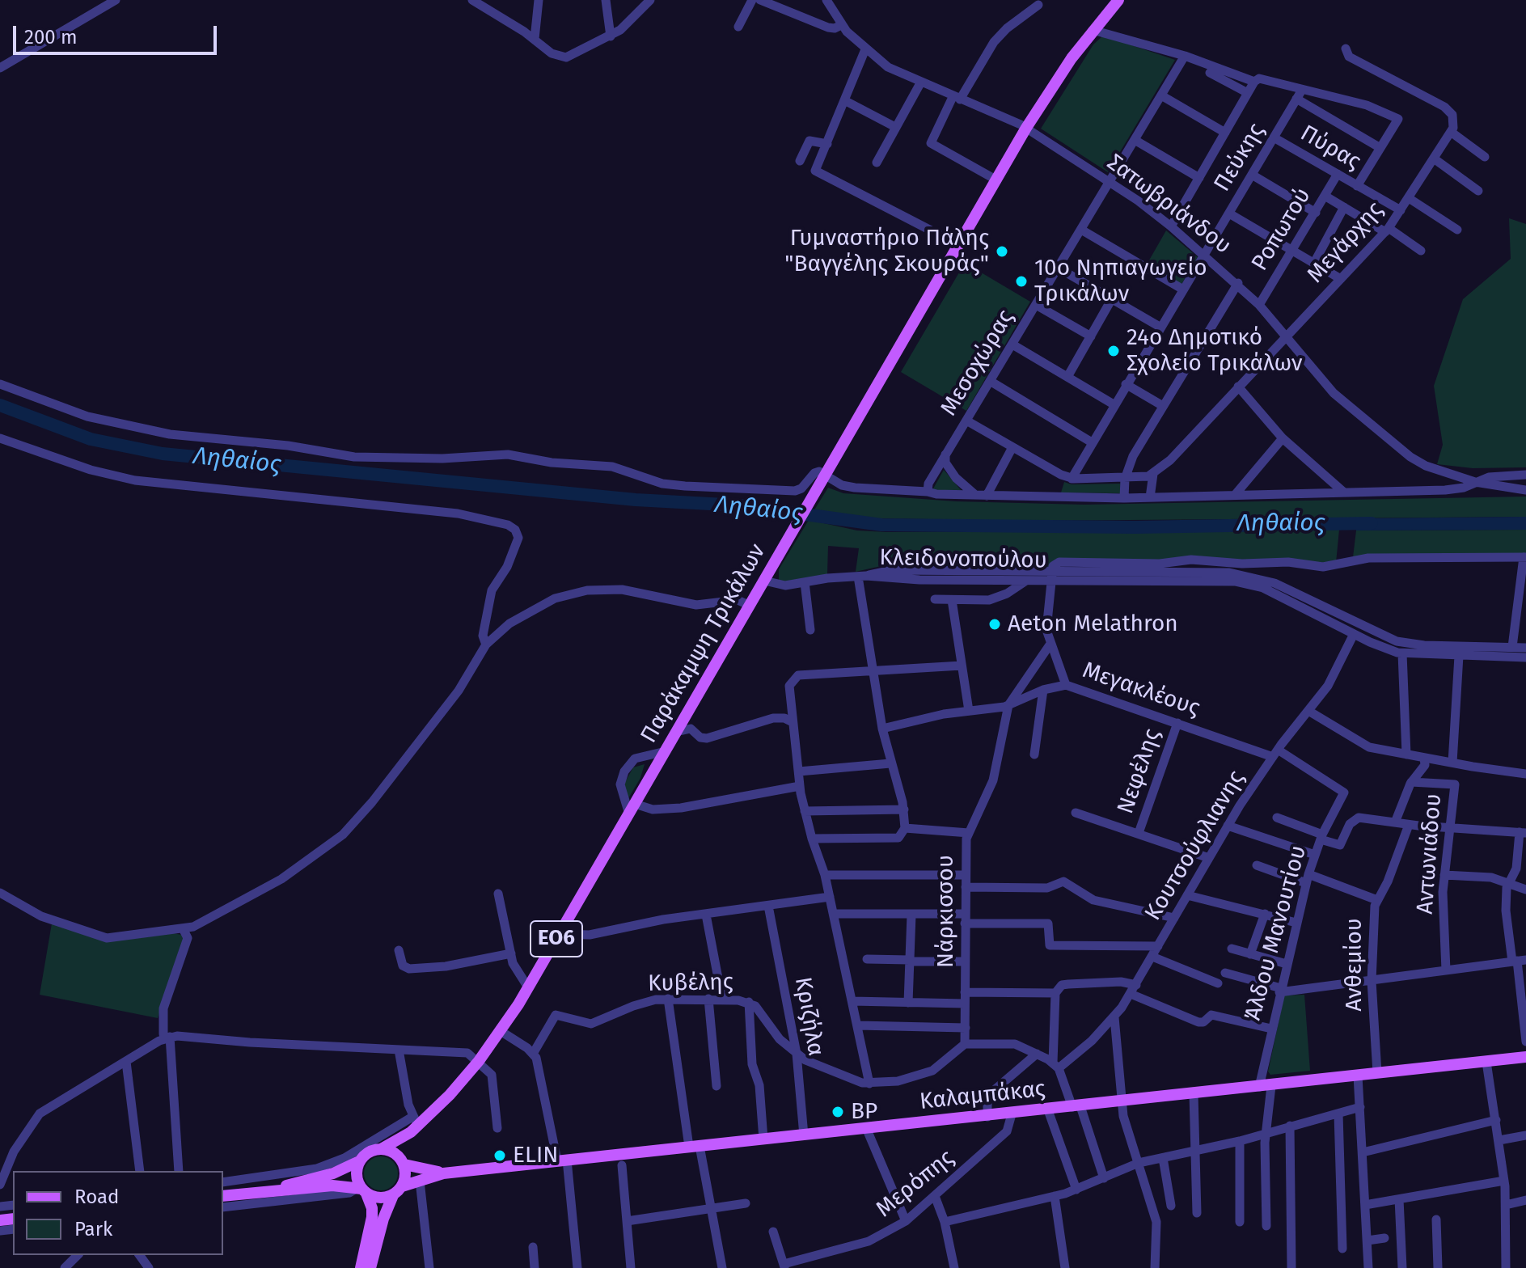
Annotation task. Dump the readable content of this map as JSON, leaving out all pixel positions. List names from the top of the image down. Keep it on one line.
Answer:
{"streets":{"main road":["Παράκαμψη Τρικάλων","ΕΟ6","Καλαμπάκας"],"street":["Πύρας","Πεύκης","Σατωβριάνδου","Ροπωτού","Μεγάρχης","Μεσοχώρας","Κλειδονοπούλου","Μεγακλέους","Νεφέλης","Κουτσούφλιανης","Αντωνιάδου","Νάρκισσου","Άλδου Μανουτίου","Ανθεμίου","Κυβέλης","Κριζήλα","Μερόπης"]},"crossings":[["Πύρας","Πεύκης"],["Πύρας","Ροπωτού"],["Πύρας","Μεγάρχης"],["Πεύκης","Σατωβριάνδου"],["Σατωβριάνδου","Ροπωτού"],["Σατωβριάνδου","Μεγάρχης"],["Σατωβριάνδου","Μεσοχώρας"],["Σατωβριάνδου","Παράκαμψη Τρικάλων"],["Κλειδονοπούλου","Παράκαμψη Τρικάλων"],["Κλειδονοπούλου","Κουτσούφλιανης"],["Παράκαμψη Τρικάλων","ΕΟ6"],["Παράκαμψη Τρικάλων","Καλαμπάκας"],["Μεγακλέους","Νεφέλης"],["Μεγακλέους","Κουτσούφλιανης"],["Μεγακλέους","Νάρκισσου"],["Μεγακλέους","Άλδου Μανουτίου"],["Νάρκισσου","Κυβέλης"],["Άλδου Μανουτίου","Καλαμπάκας"],["ΕΟ6","Καλαμπάκας"],["Ανθεμίου","Καλαμπάκας"],["Κυβέλης","Κριζήλα"],["Κριζήλα","Καλαμπάκας"],["Καλαμπάκας","Μερόπης"]],"water":["Ληθαίος"],"places":["Γυμναστήριο Πάλης \"Βαγγέλης Σκουράς\"","10ο Νηπιαγωγείο Τρικάλων","24ο Δημοτικό Σχολείο Τρικάλων","Aeton Melathron","BP","ELIN"],"legend":["Road","Park"],"scale_bar":"200 m"}
